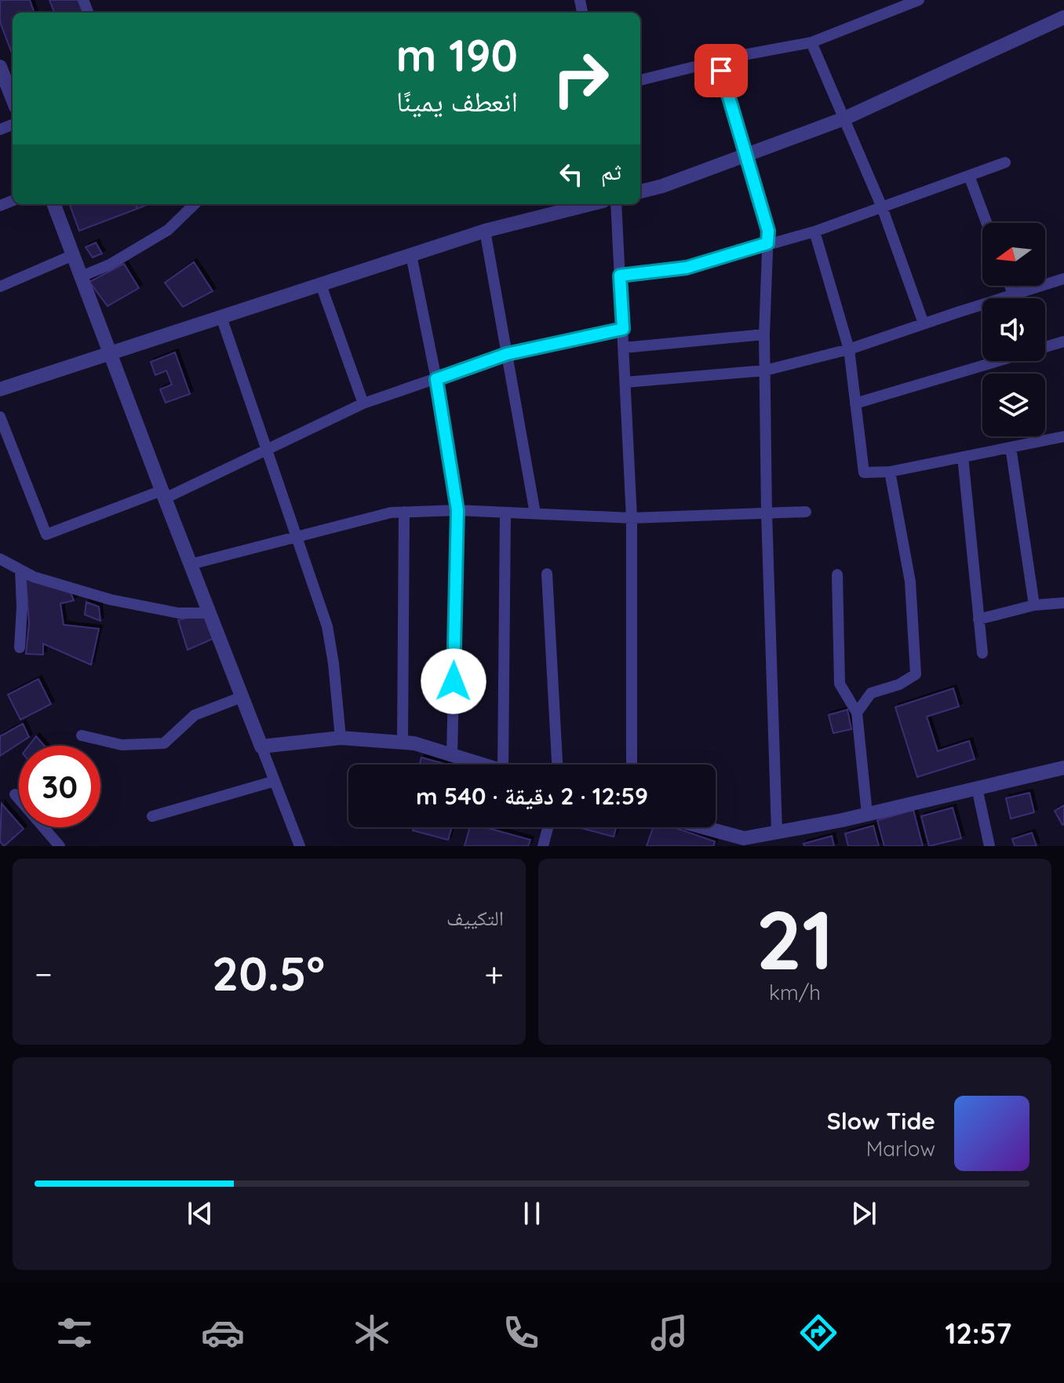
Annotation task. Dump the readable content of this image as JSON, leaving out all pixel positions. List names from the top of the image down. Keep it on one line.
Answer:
{"north":"left","page":{"turn":["190 m","انعطف يمينًا"],"then":"ثم","limit":"30","trip":"12:59 · 2 دقيقة · 540 m","tile":[["21","km/h"],"التكييف"],"heat":["−","20.5°","+"],"song":["Slow Tide","Marlow"],"tabs":"12:57"}}
